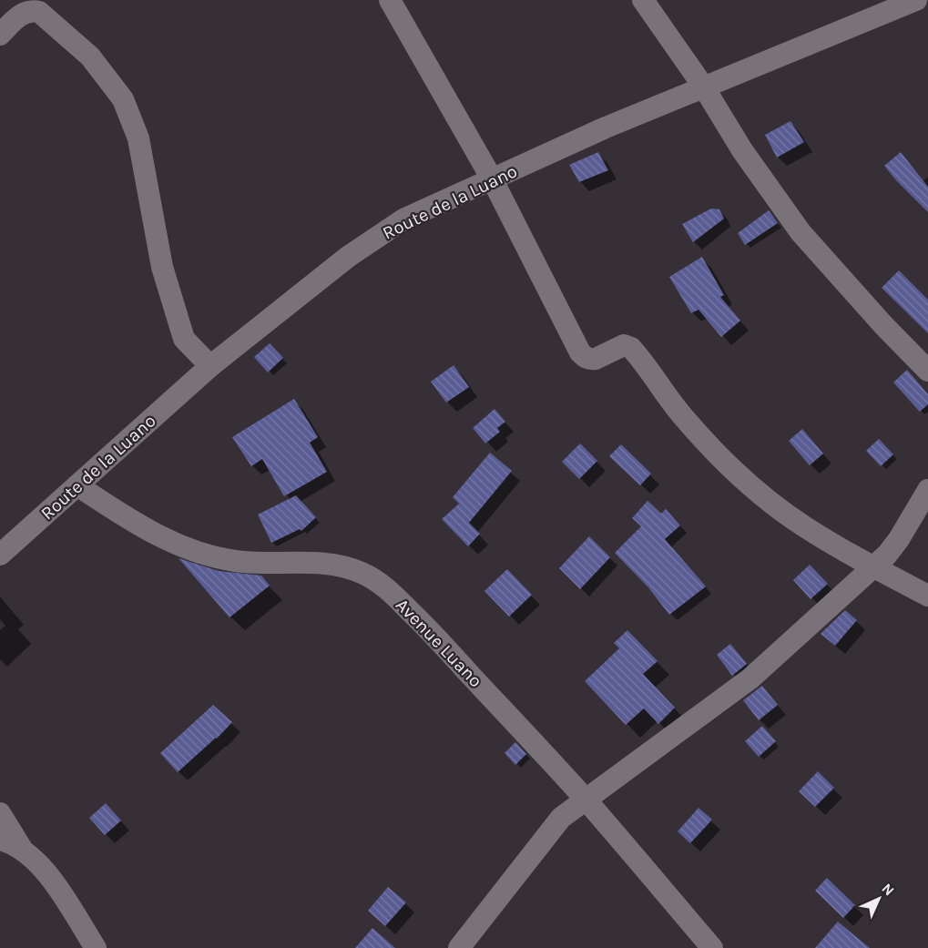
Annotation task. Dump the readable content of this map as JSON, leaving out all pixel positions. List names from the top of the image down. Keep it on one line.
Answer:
{"streets":{"street":["Route de la Luano","Avenue Luano"]},"crossings":[["Route de la Luano","Avenue Luano"]],"north":"top right"}
